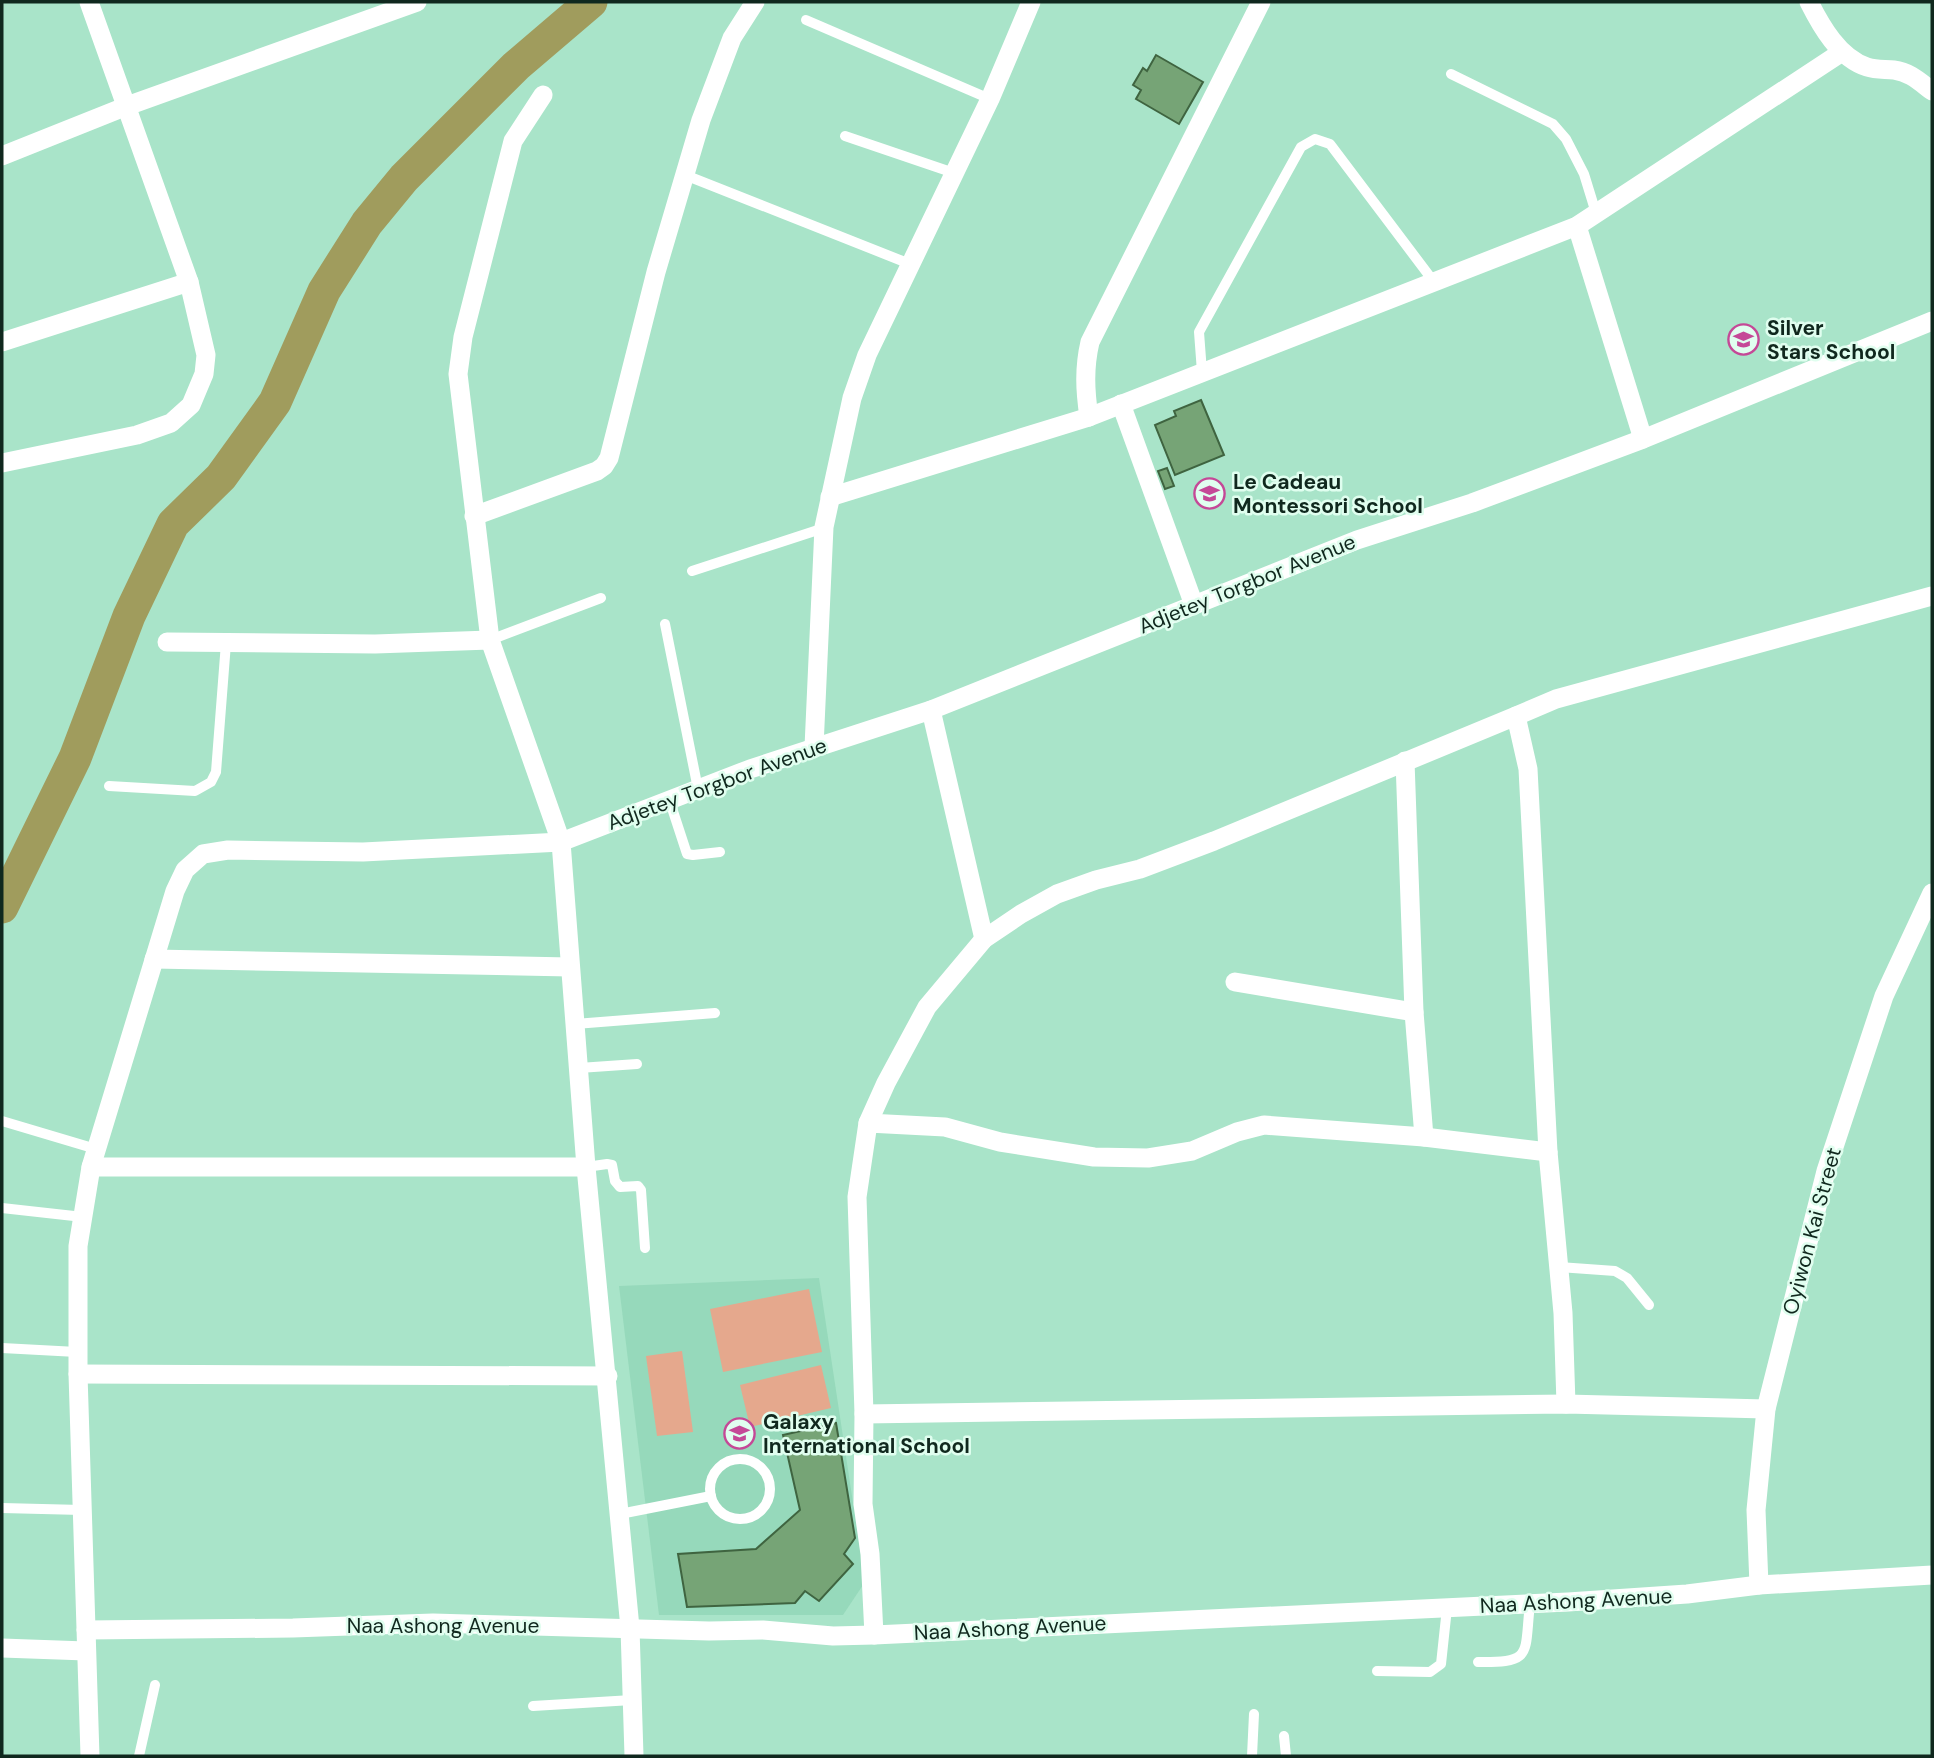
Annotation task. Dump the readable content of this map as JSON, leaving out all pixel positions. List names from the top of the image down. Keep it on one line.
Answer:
{"streets":{"street":["Adjetey Torgbor Avenue","Oyiwon Kai Street","Naa Ashong Avenue"]},"crossings":[["Adjetey Torgbor Avenue","Naa Ashong Avenue"],["Oyiwon Kai Street","Naa Ashong Avenue"]],"places":{"school or university":["Silver Stars School","Le Cadeau Montessori School","Galaxy International School"]}}
